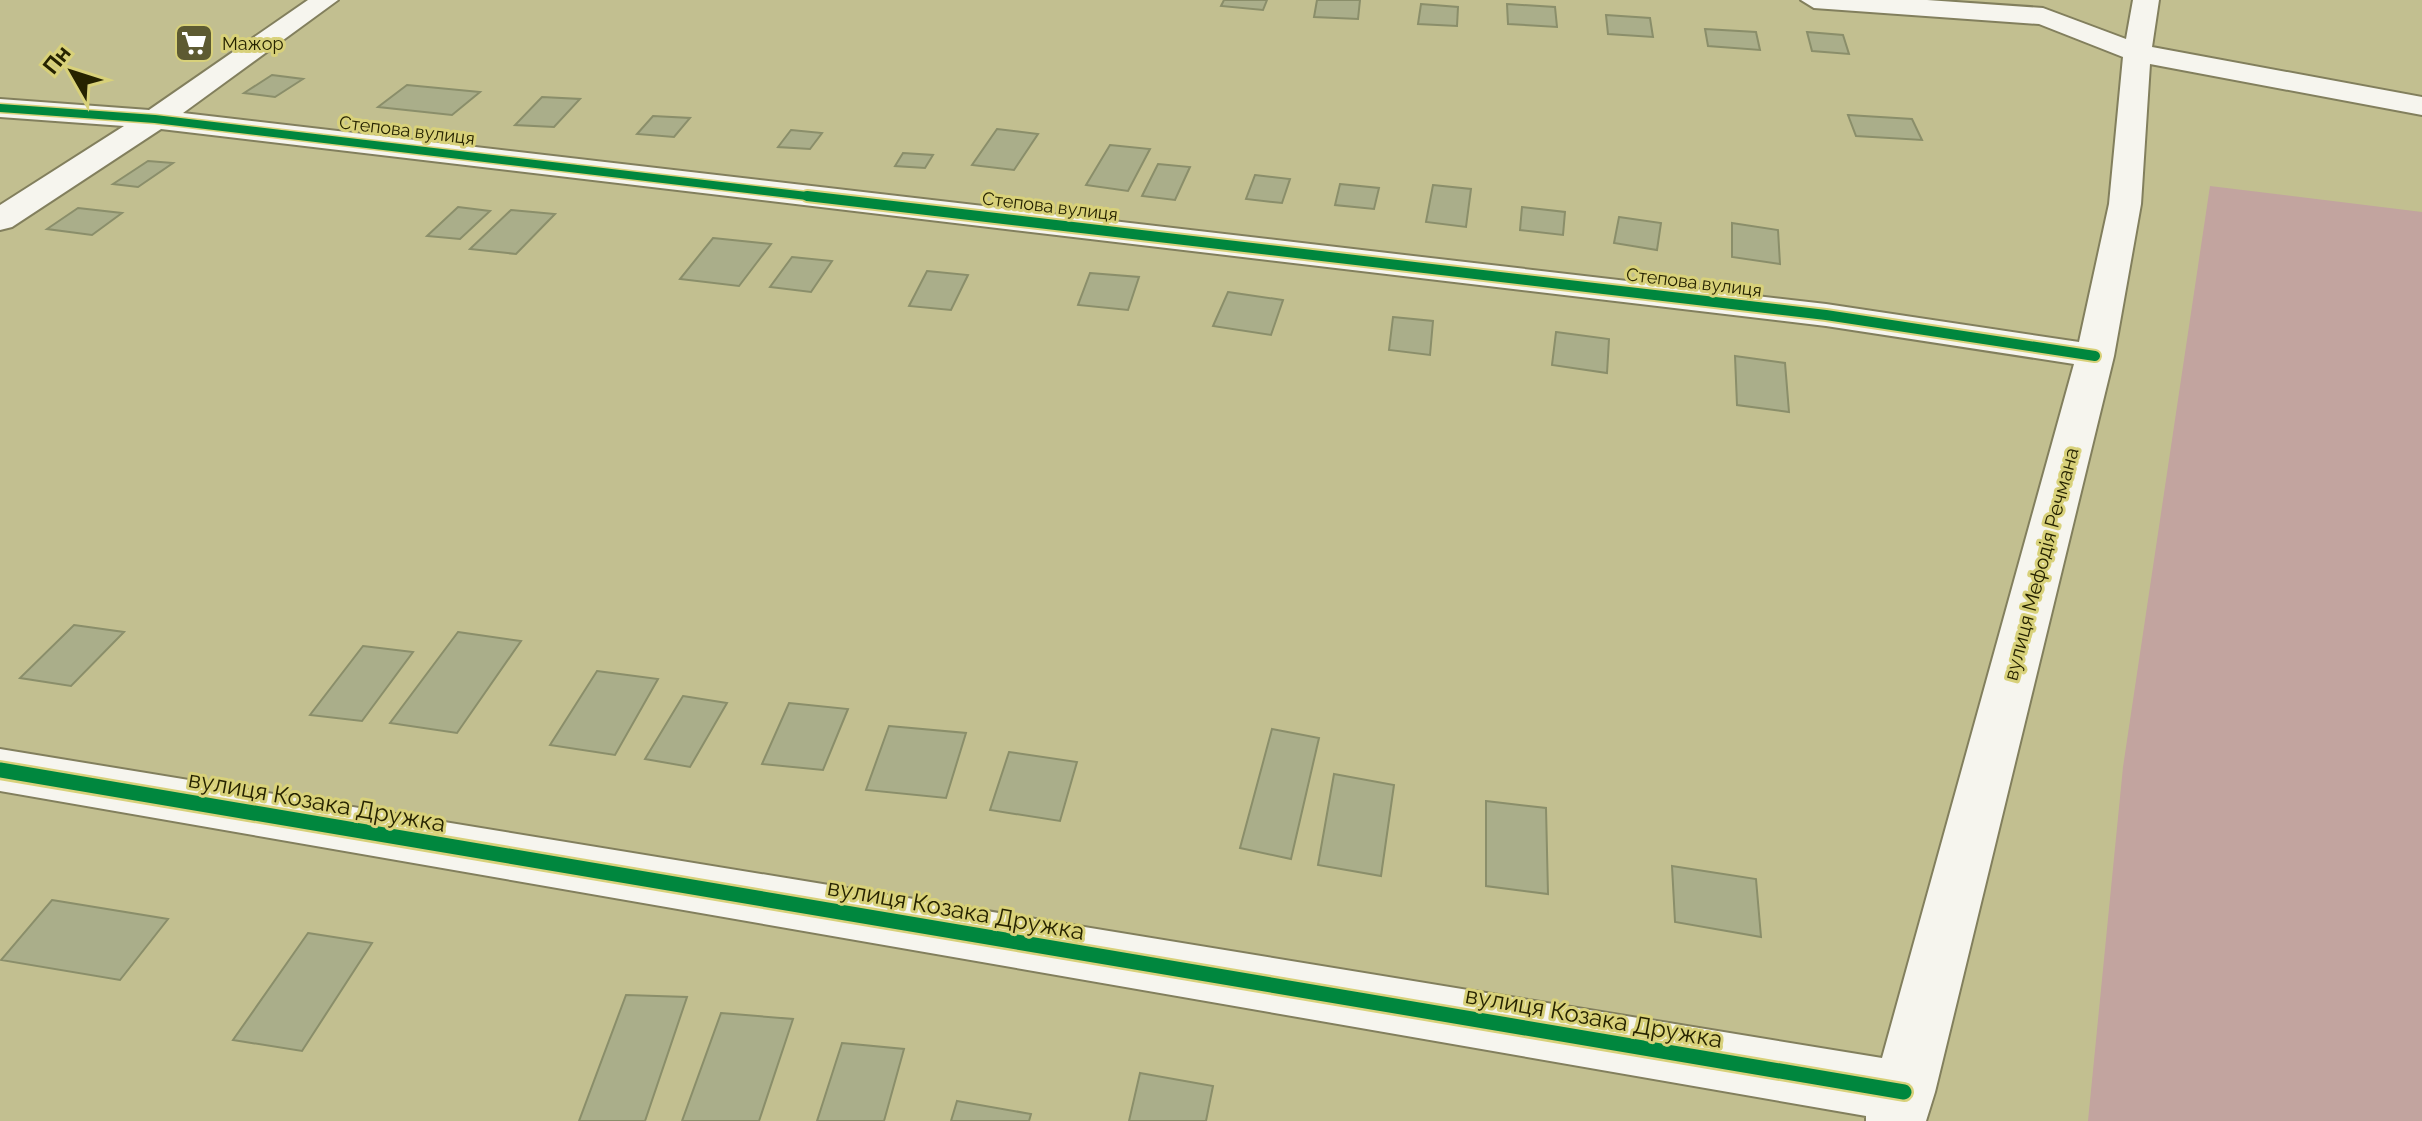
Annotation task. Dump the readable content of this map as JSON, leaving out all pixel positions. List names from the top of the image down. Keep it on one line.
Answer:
{"streets":{"street":["Степова вулиця","вулиця Мефодія Речмана","вулиця Козака Дружка"]},"crossings":[["Степова вулиця","вулиця Мефодія Речмана"],["вулиця Мефодія Речмана","вулиця Козака Дружка"]],"places":{"supermarket":["Мажор"]},"north":"top left"}
